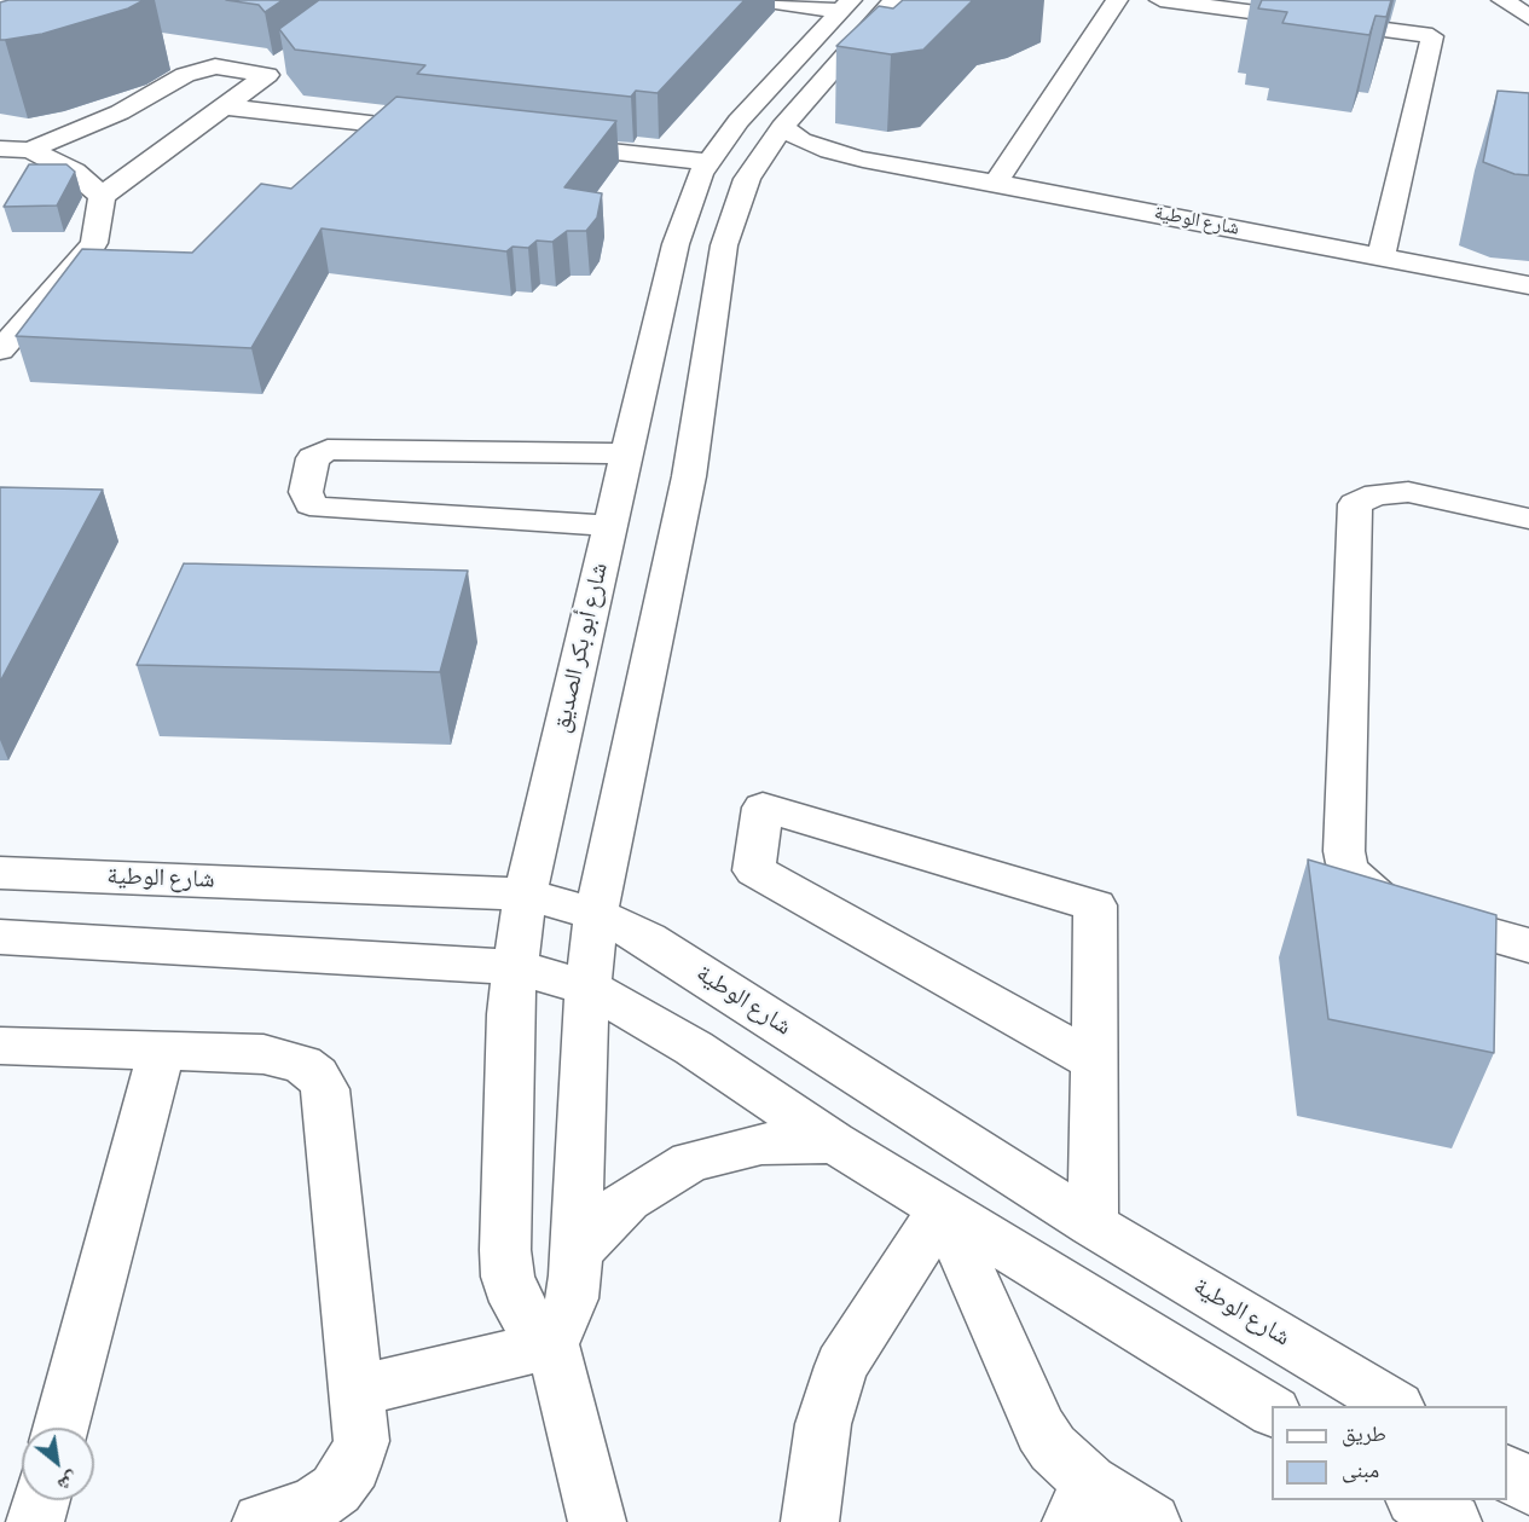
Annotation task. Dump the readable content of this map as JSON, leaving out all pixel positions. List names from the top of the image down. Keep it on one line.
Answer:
{"streets":{"main road":["شارع الوطية","شارع أبو بكر الصديق"]},"crossings":[["شارع الوطية","شارع أبو بكر الصديق"]],"legend":["طريق","مبنى"],"north":"bottom right"}
